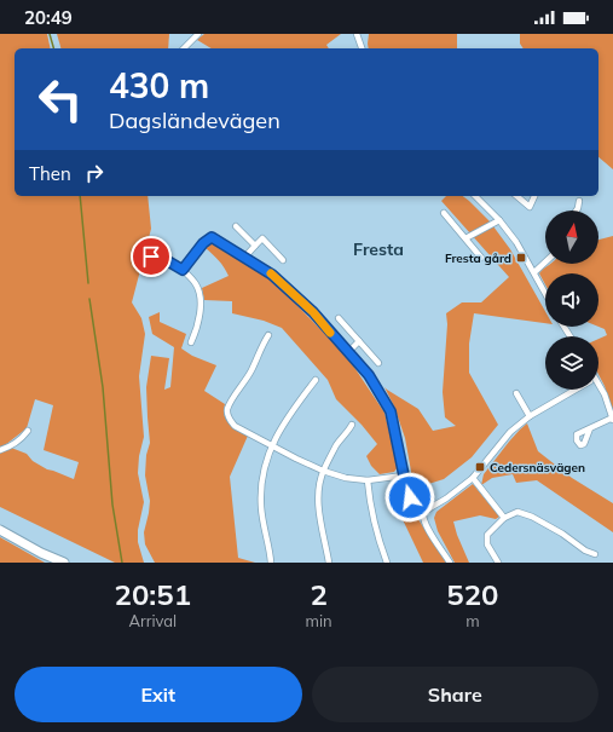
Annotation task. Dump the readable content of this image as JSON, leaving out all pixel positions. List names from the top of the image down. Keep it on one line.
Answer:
{"districts":["Fresta"],"places":{"transit":["Fresta gård","Cedersnäsvägen"]},"north":"top","page":{"status":"20:49","turn":["430 m","Dagsländevägen"],"then":"Then","eta":["20:51","Arrival","2","min","520","m"],"buttons":["Exit","Share"]}}
